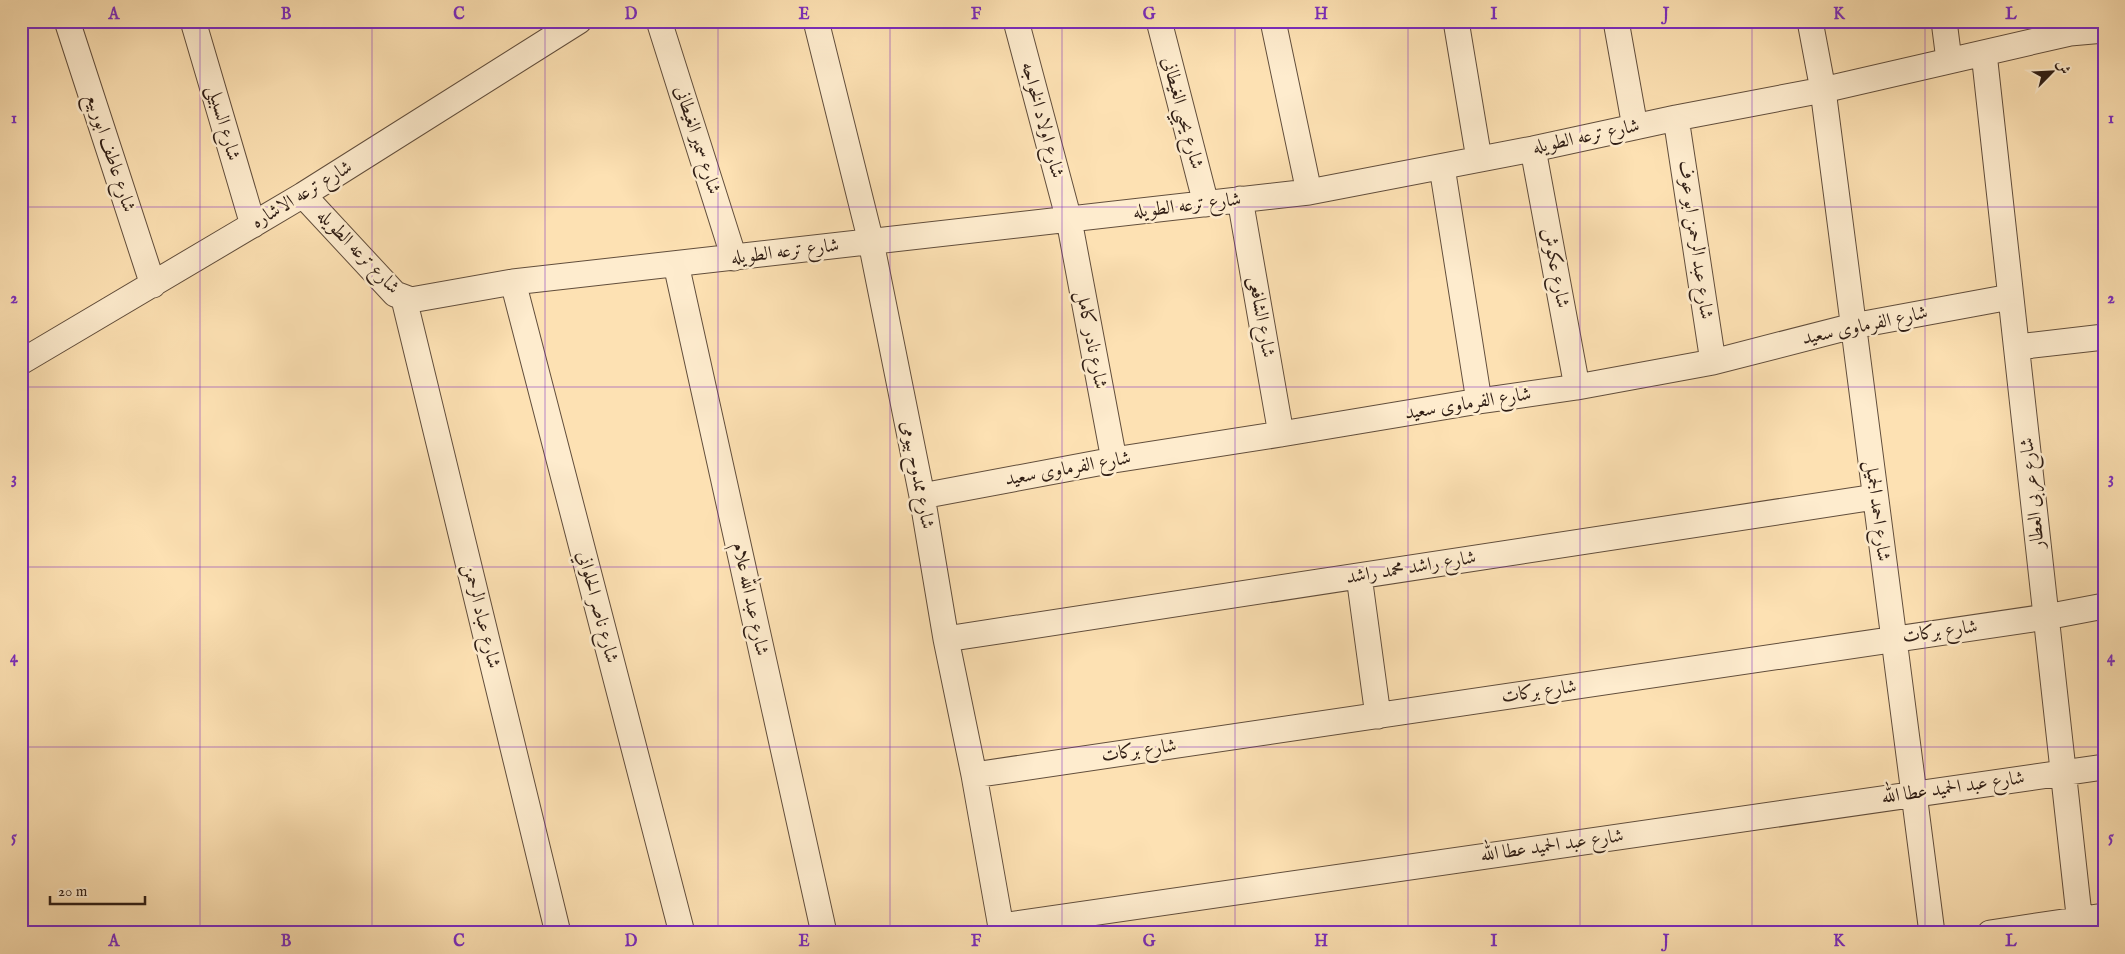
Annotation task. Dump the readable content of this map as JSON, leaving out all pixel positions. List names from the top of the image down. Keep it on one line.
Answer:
{"streets":{"street":["شارع يحيي الغيطانى","شارع اولاد الخواجه","شارع السبيلى","شارع ترعه الطويله","شارع سمير الغيطانى","شارع عاطف ابوربيع","شارع ترعه الاشاره","شارع عبد الرحمن ابو عوف","شارع عكوش","شارع الشافعى","شارع الفرماوى سعيد","شارع نادر كامل","شارع ممدوح بيومى","شارع عربى العطار","شارع احمد الجميل","شارع راشد محمد راشد","شارع عبد الله علام","شارع ناصر الحلواني","شارع عباد الرحمن","شارع بركات","شارع عبد الحميد عطا الله"]},"crossings":[["شارع يحيي الغيطانى","شارع ترعه الطويله"],["شارع اولاد الخواجه","شارع ترعه الطويله"],["شارع اولاد الخواجه","شارع نادر كامل"],["شارع السبيلى","شارع ترعه الاشاره"],["شارع ترعه الطويله","شارع سمير الغيطانى"],["شارع ترعه الطويله","شارع ترعه الاشاره"],["شارع ترعه الطويله","شارع عبد الرحمن ابو عوف"],["شارع ترعه الطويله","شارع عكوش"],["شارع ترعه الطويله","شارع الشافعى"],["شارع ترعه الطويله","شارع نادر كامل"],["شارع ترعه الطويله","شارع ممدوح بيومى"],["شارع ترعه الطويله","شارع عربى العطار"],["شارع ترعه الطويله","شارع احمد الجميل"],["شارع ترعه الطويله","شارع عبد الله علام"],["شارع ترعه الطويله","شارع ناصر الحلواني"],["شارع ترعه الطويله","شارع عباد الرحمن"],["شارع عاطف ابوربيع","شارع ترعه الاشاره"],["شارع عبد الرحمن ابو عوف","شارع الفرماوى سعيد"],["شارع عكوش","شارع الفرماوى سعيد"],["شارع الشافعى","شارع الفرماوى سعيد"],["شارع الفرماوى سعيد","شارع نادر كامل"],["شارع الفرماوى سعيد","شارع ممدوح بيومى"],["شارع الفرماوى سعيد","شارع عربى العطار"],["شارع الفرماوى سعيد","شارع احمد الجميل"],["شارع ممدوح بيومى","شارع راشد محمد راشد"],["شارع ممدوح بيومى","شارع بركات"],["شارع ممدوح بيومى","شارع عبد الحميد عطا الله"],["شارع عربى العطار","شارع بركات"],["شارع عربى العطار","شارع عبد الحميد عطا الله"],["شارع احمد الجميل","شارع راشد محمد راشد"],["شارع احمد الجميل","شارع بركات"],["شارع احمد الجميل","شارع عبد الحميد عطا الله"]],"scale_bar":"20 m","north":"top right","grid":{"columns":["A","B","C","D","E","F","G","H","I","J","K","L"],"rows":["1","2","3","4","5"]}}
